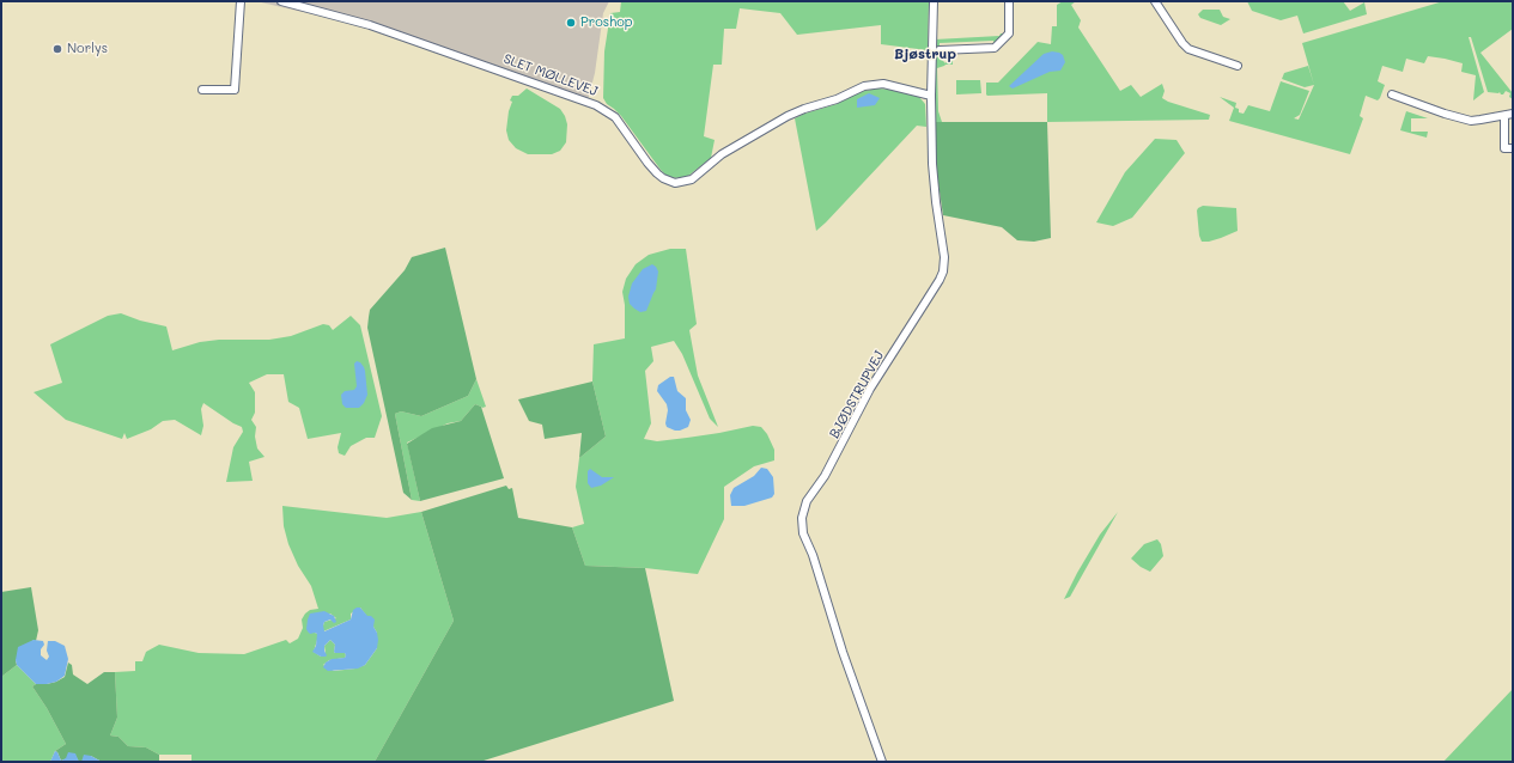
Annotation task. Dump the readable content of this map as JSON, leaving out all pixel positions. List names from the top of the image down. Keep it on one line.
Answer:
{"streets":{"street":["SLET MØLLEVEJ","BJØDSTRUPVEJ"]},"crossings":[["SLET MØLLEVEJ","BJØDSTRUPVEJ"]],"districts":["Bjøstrup"],"places":["Proshop","Norlys"]}
